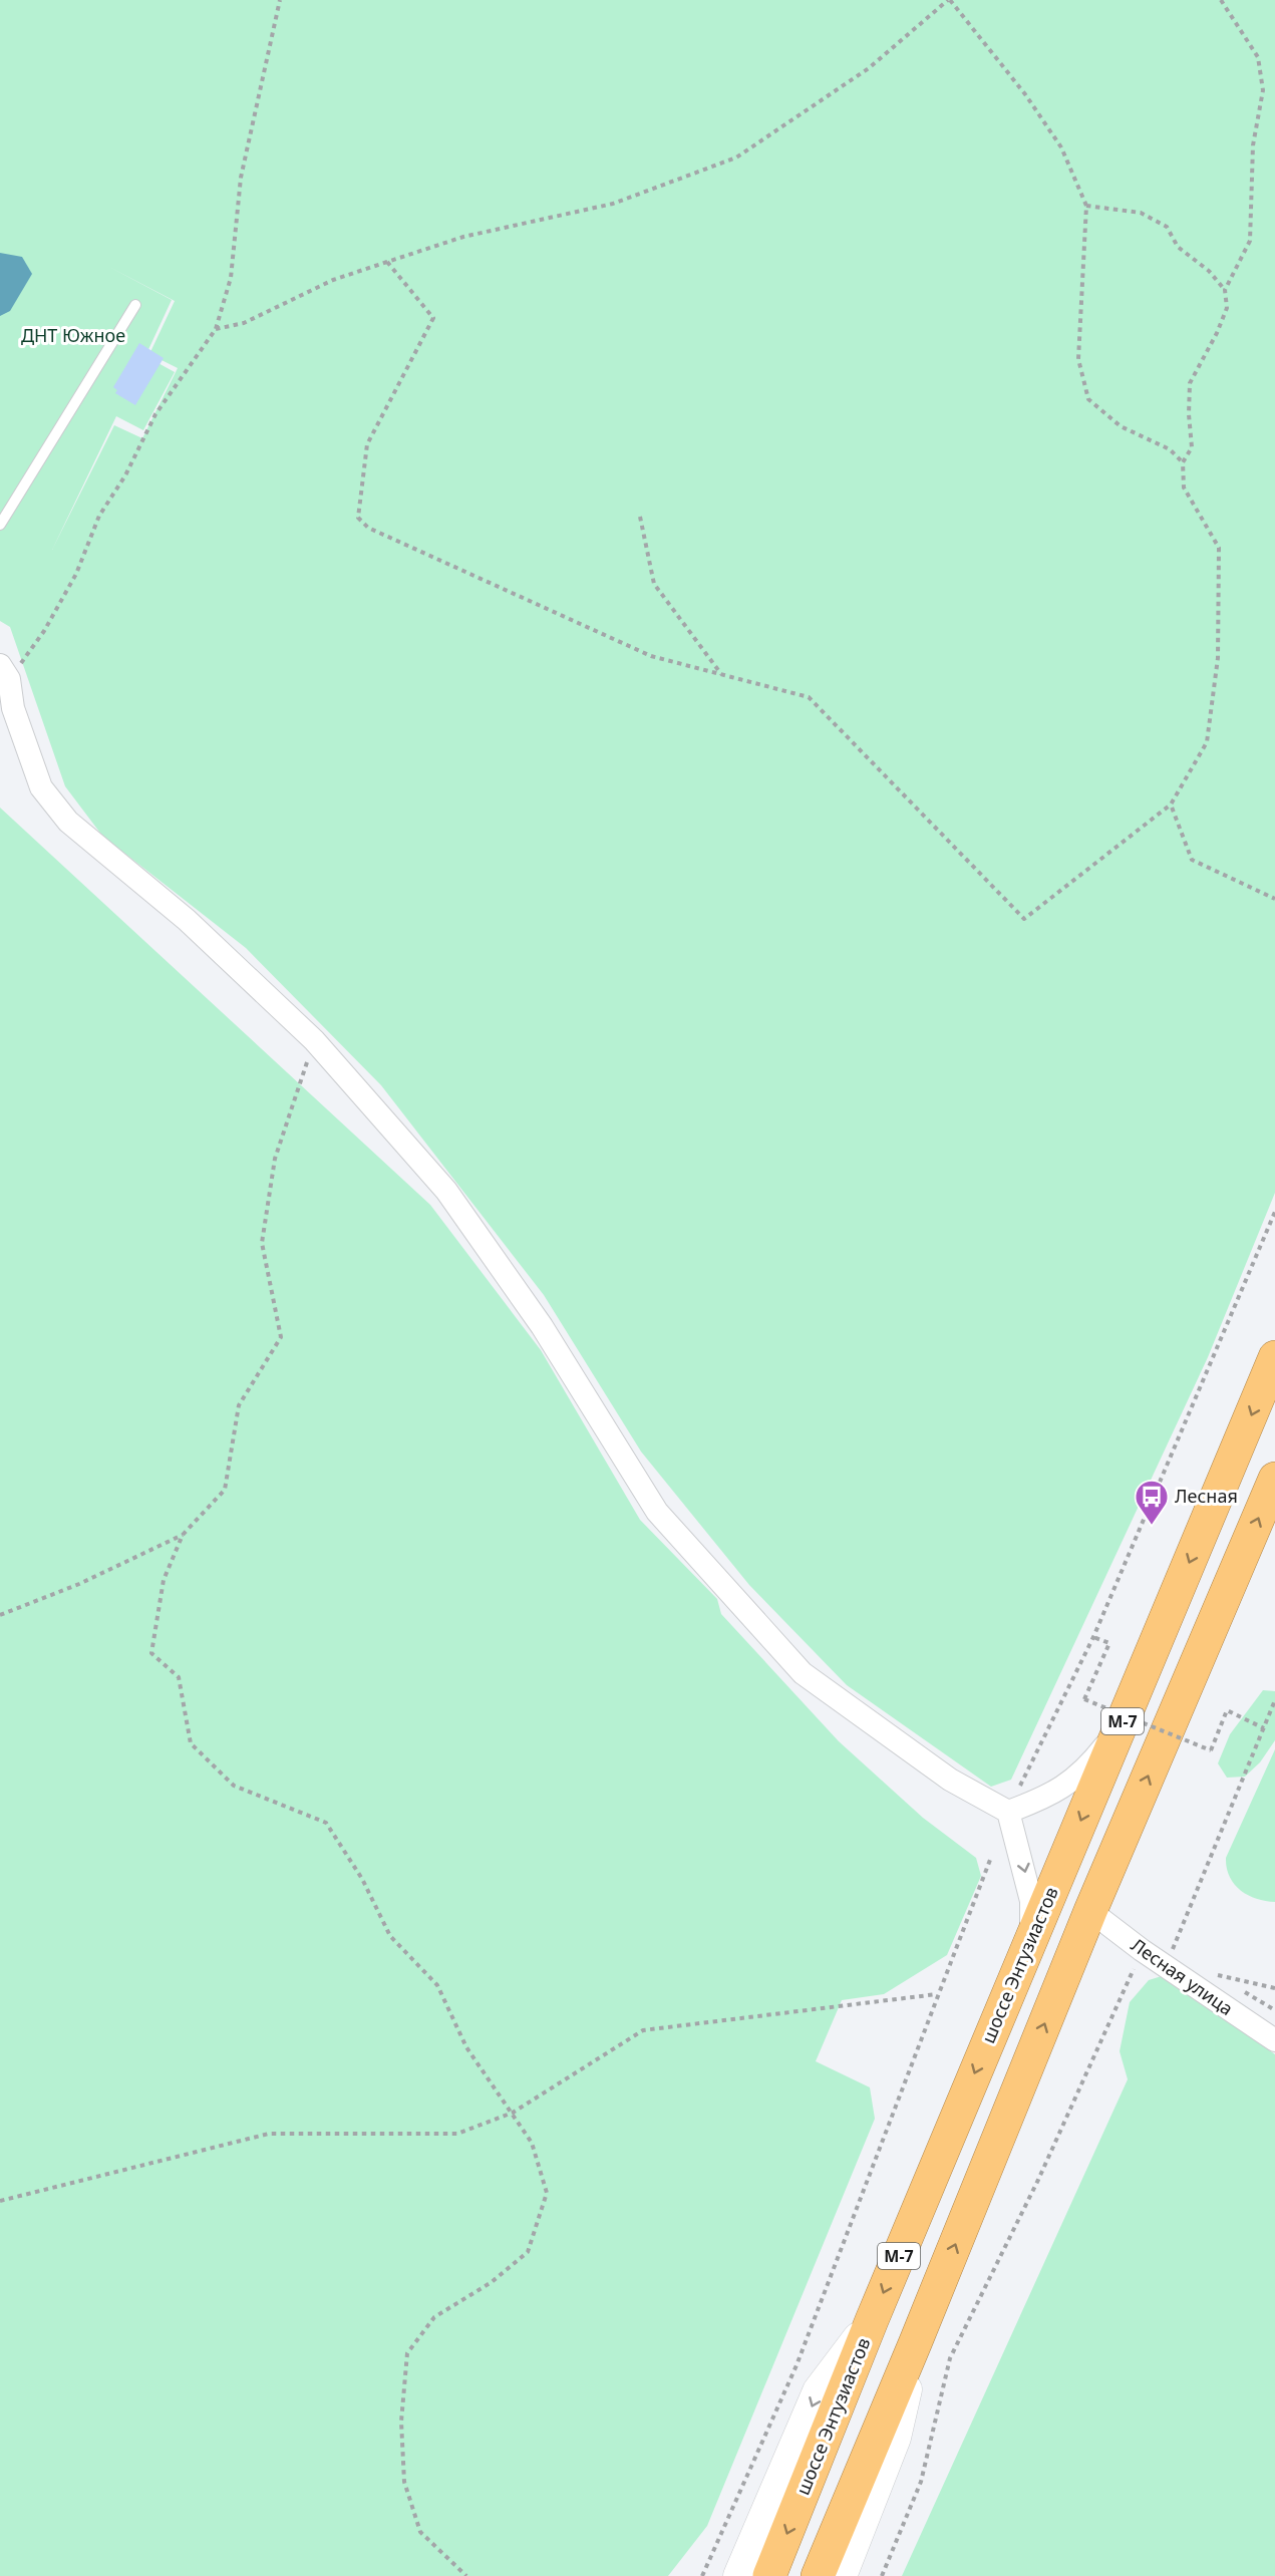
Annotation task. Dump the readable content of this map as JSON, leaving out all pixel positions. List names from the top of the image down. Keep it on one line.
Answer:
{"streets":{"highway":["М-7","шоссе Энтузиастов"],"street":["Лесная улица"]},"crossings":[["М-7","Лесная улица"]],"parks":["ДНТ Южное"],"places":{"bus stop":["Лесная"]}}
